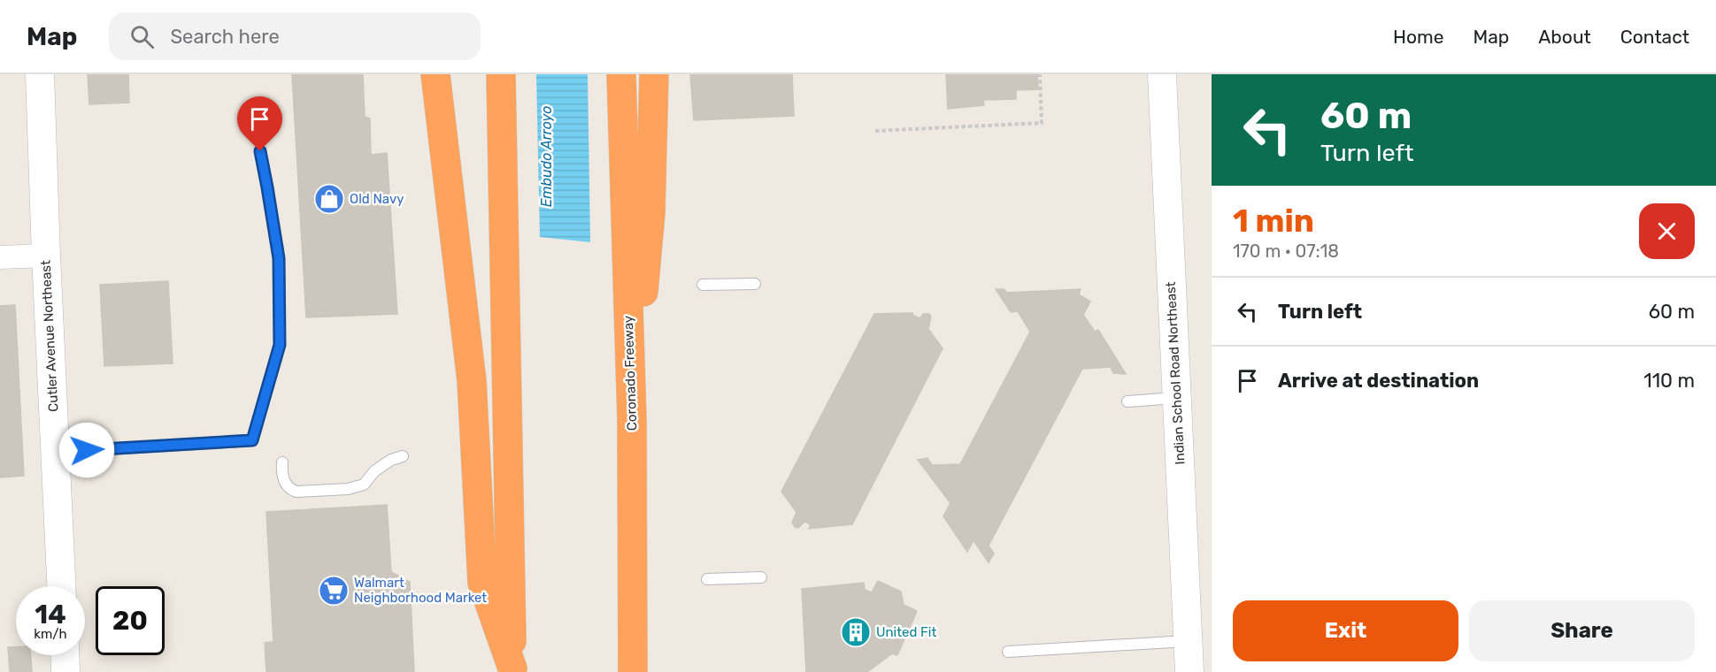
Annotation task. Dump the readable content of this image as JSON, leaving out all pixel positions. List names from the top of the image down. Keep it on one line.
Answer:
{"streets":{"highway":["Coronado Freeway"],"street":["Cutler Avenue Northeast","Indian School Road Northeast"]},"water":["Embudo Arroyo"],"places":{"shop":["Old Navy"],"supermarket":["Walmart Neighborhood Market"],"building":["United Fit"]},"page":{"header":"Map","search":"Search here","nav":["Home","Map","About","Contact"],"turn":["60 m","Turn left"],"heading":["1 min","170 m · 07:18"],"list":[{"name":"Turn left","value":"60 m"},{"name":"Arrive at destination","value":"110 m"}],"speed":"14 km/h","limit":"20","buttons":["Exit","Share"]}}
